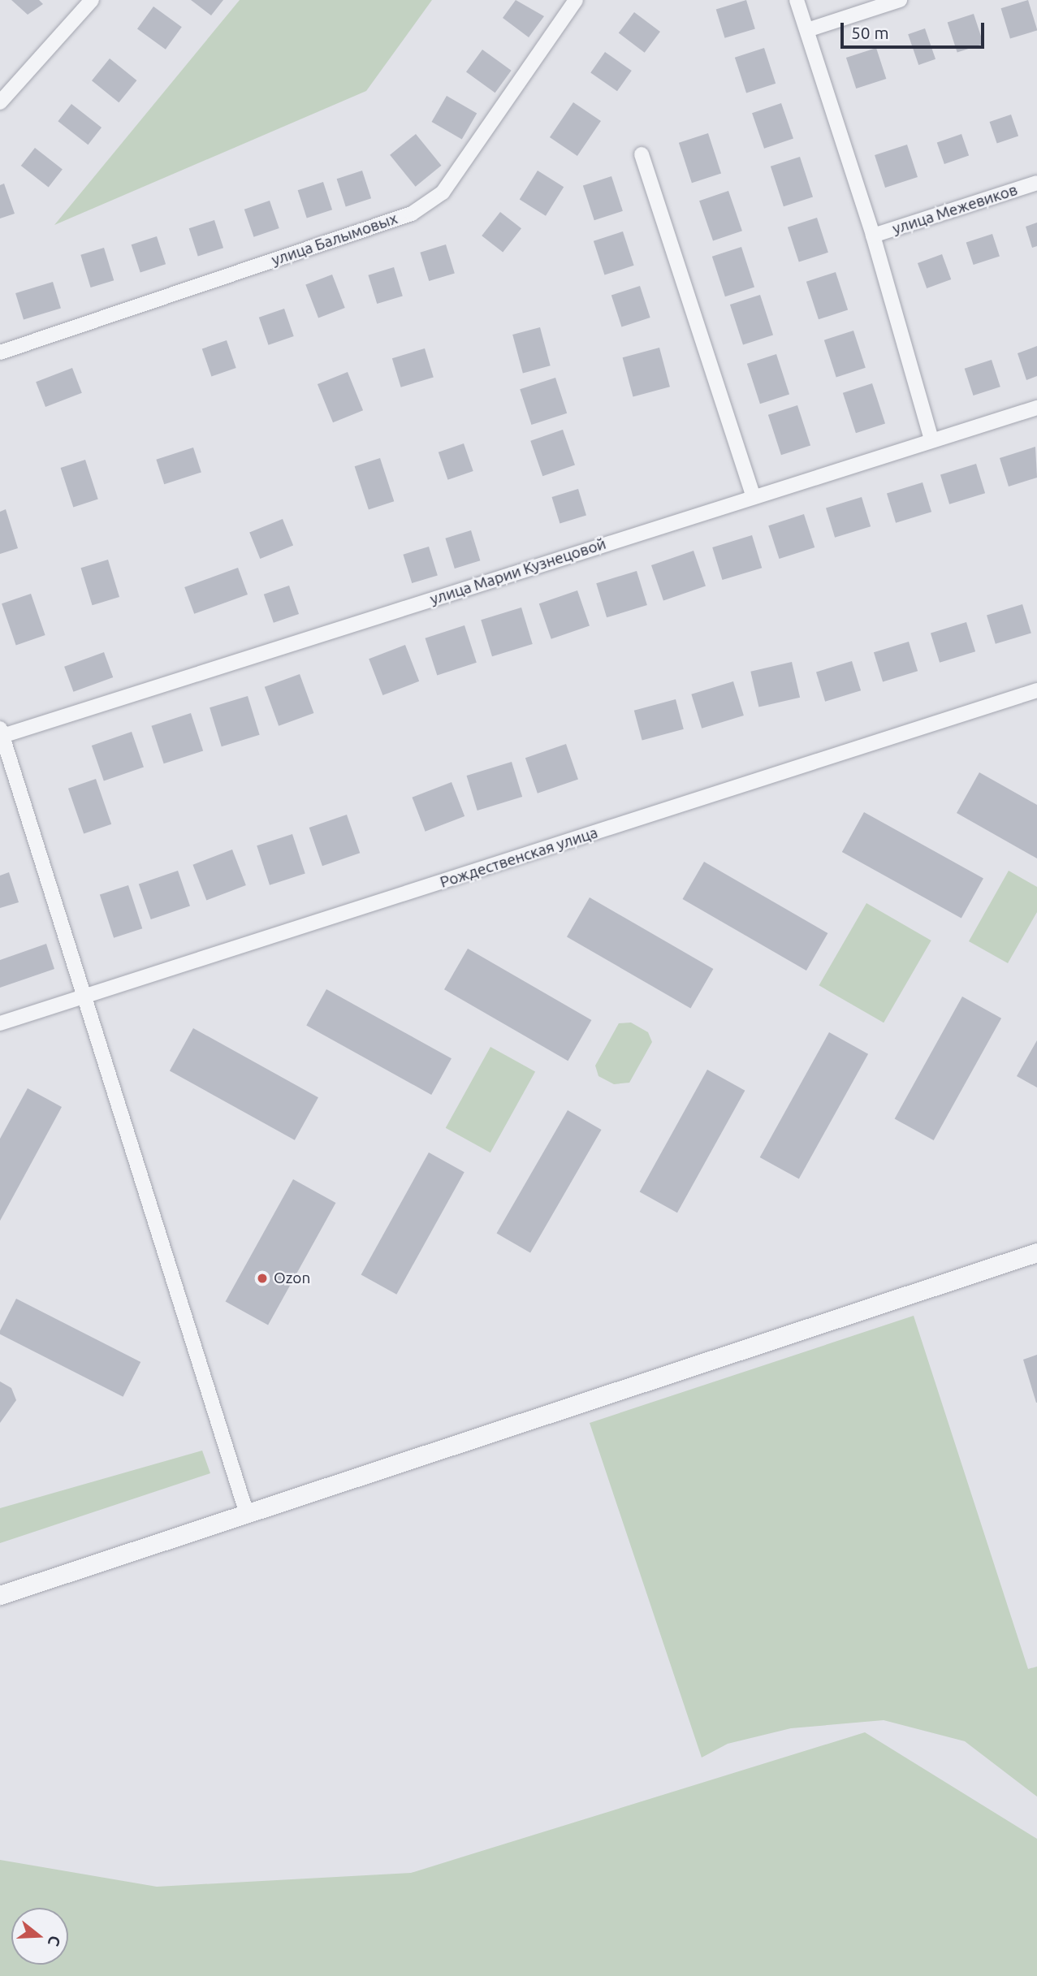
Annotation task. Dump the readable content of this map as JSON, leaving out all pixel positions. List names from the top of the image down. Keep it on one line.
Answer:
{"streets":{"street":["улица Межевиков","улица Балымовых","улица Марии Кузнецовой","Рождественская улица"]},"places":["Ozon"],"scale_bar":"50 m","north":"right"}
